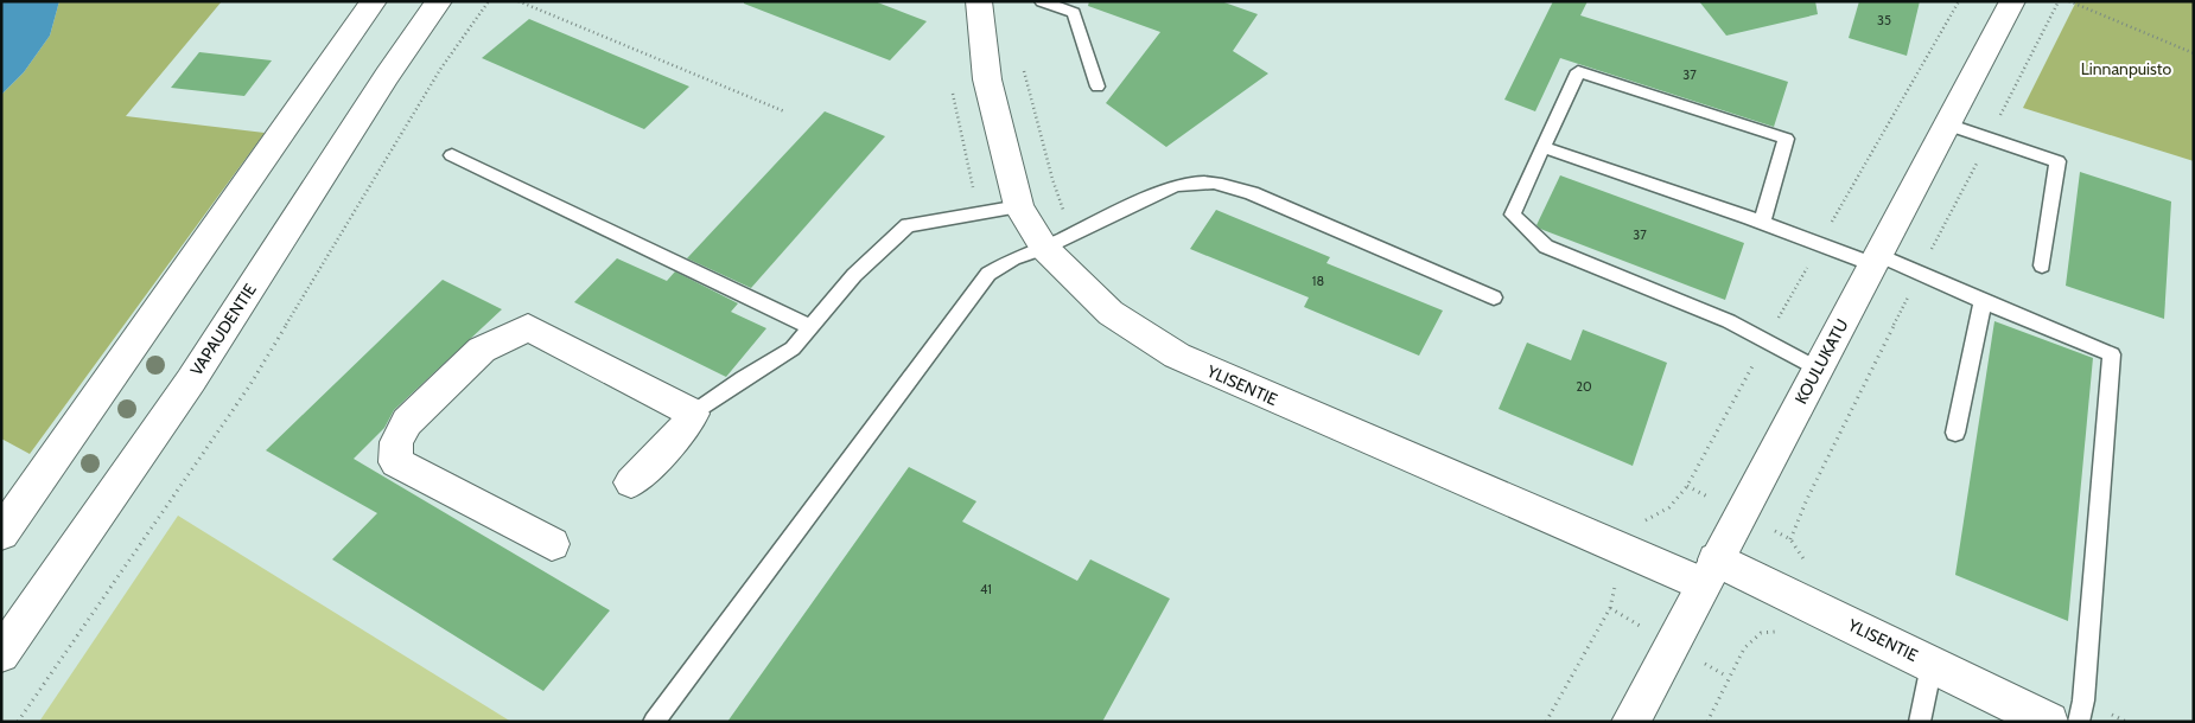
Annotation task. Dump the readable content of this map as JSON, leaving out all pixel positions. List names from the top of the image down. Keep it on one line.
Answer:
{"streets":{"street":["VAPAUDENTIE","KOULUKATU","YLISENTIE"]},"crossings":[["KOULUKATU","YLISENTIE"]],"parks":["Linnanpuisto"],"house_numbers":["35","37","37","18","20","41"]}
